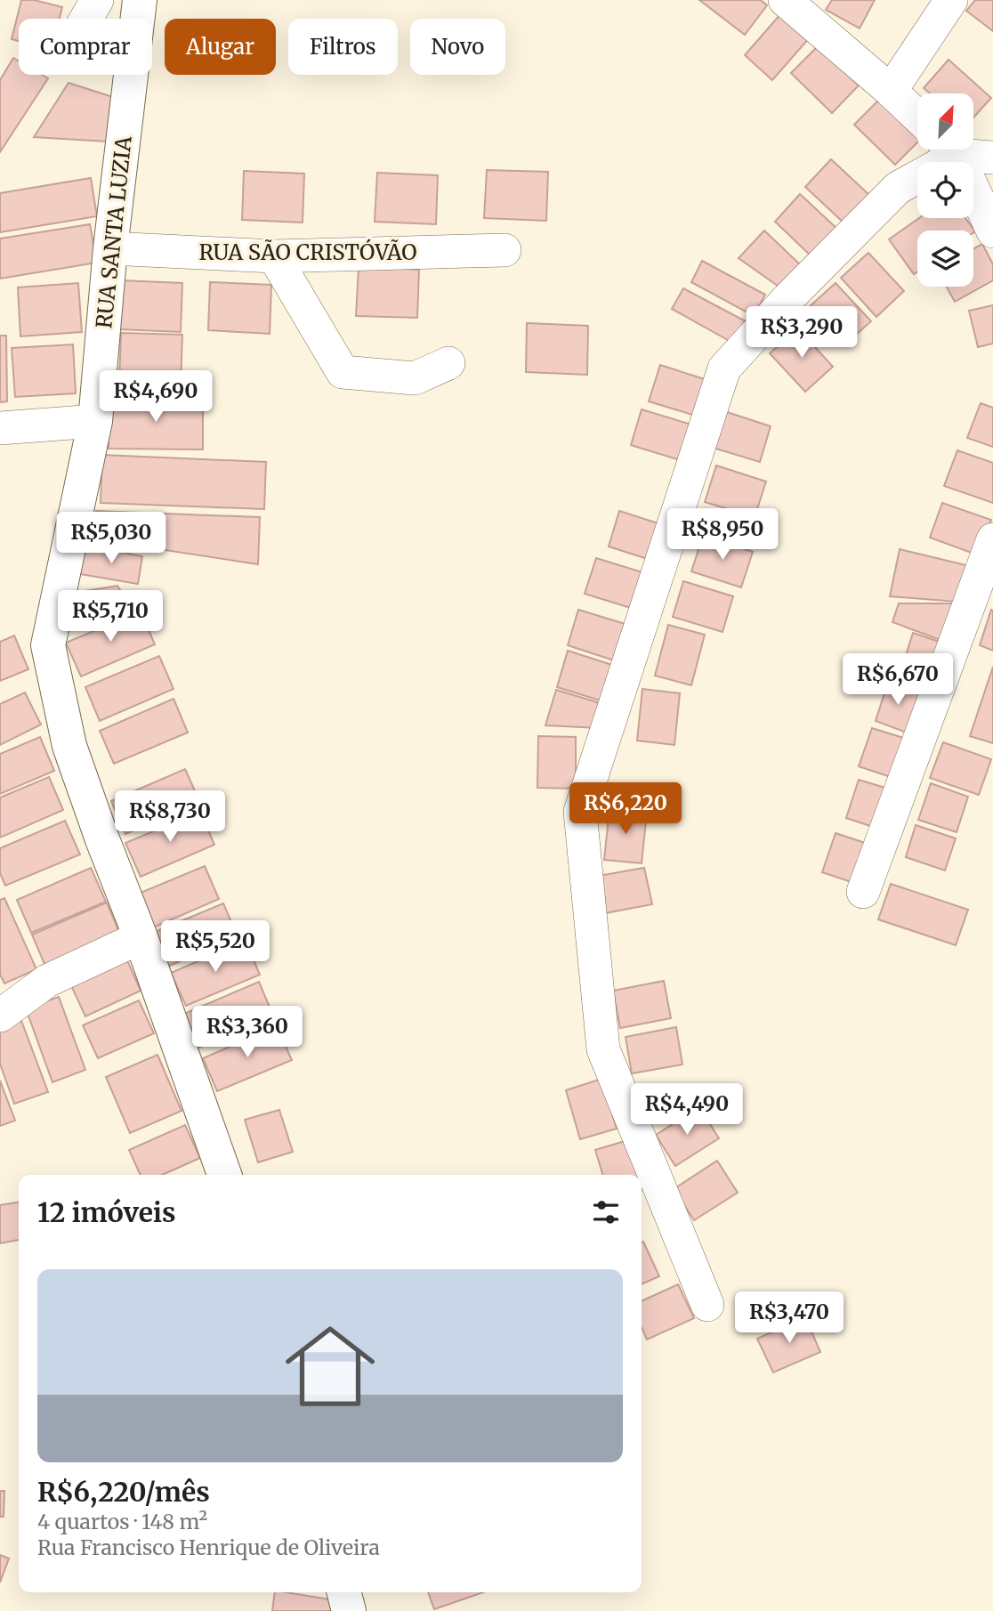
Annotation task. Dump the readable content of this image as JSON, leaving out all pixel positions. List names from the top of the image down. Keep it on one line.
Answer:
{"streets":{"street":["RUA SANTA LUZIA","RUA SÃO CRISTÓVÃO"]},"crossings":[["RUA SANTA LUZIA","RUA SÃO CRISTÓVÃO"]],"north":"top right","page":{"chip":["Comprar","Alugar","Filtros","Novo"],"price":["R$3,290","R$4,690","R$8,950","R$5,030","R$5,710","R$6,670","R$6,220","R$8,730","R$5,520","R$3,360","R$4,490","R$3,470"],"heading":"12 imóveis","list":[{"name":"R$6,220/mês","note":"4 quartos · 148 m² · Rua Francisco Henrique de Oliveira"}]}}
